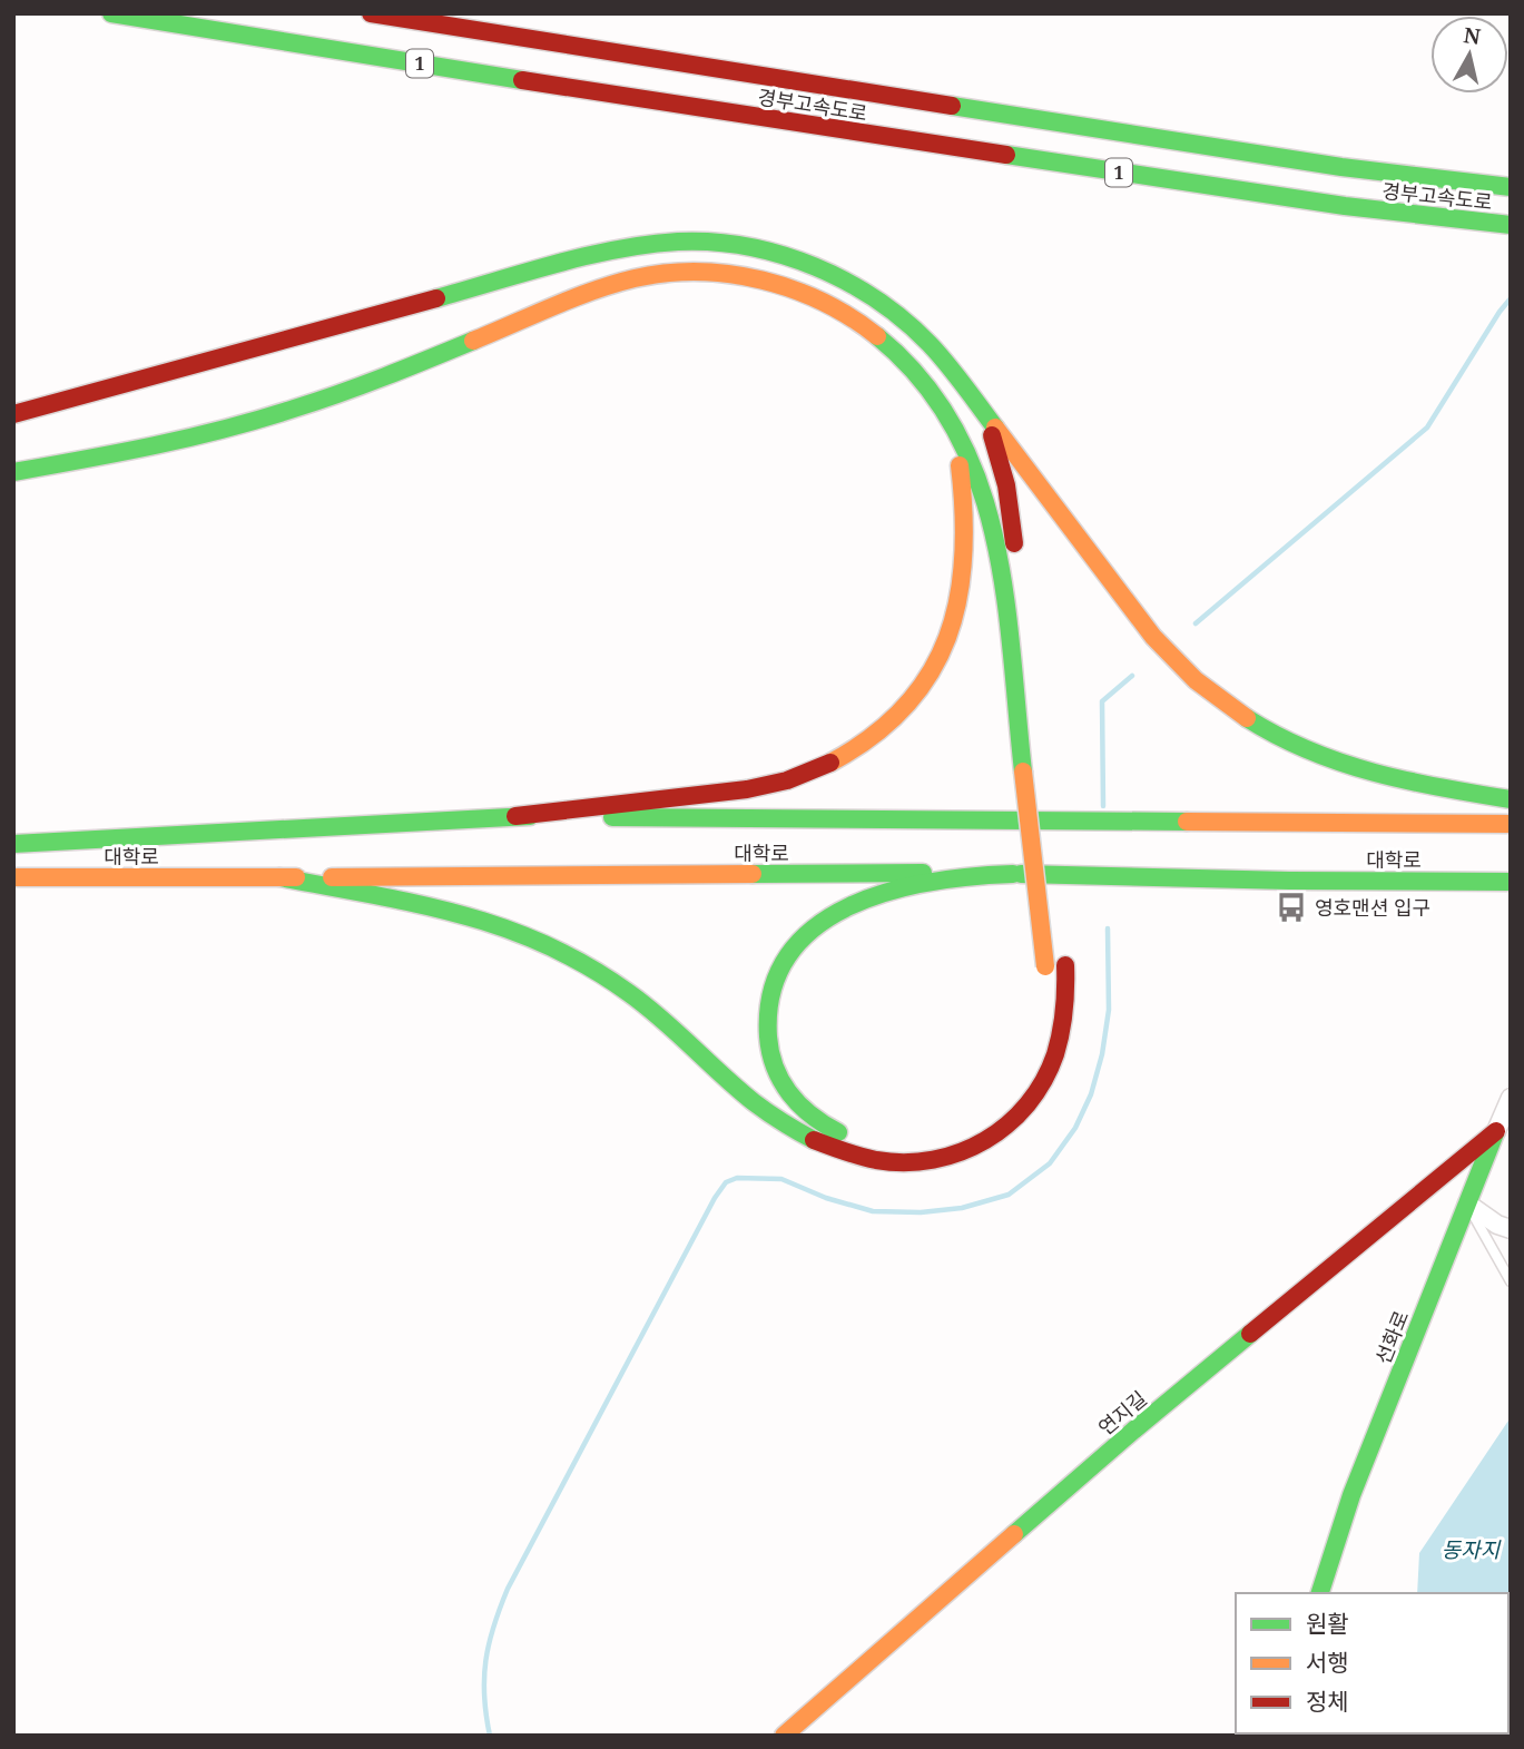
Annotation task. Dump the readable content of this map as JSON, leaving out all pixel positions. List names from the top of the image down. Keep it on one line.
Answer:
{"streets":{"main road":["1","경부고속도로","대학로","선화로","연지길"]},"crossings":[["선화로","연지길"]],"water":["동자지"],"places":{"bus stop":["영호맨션 입구"]},"legend":["원활","서행","정체"],"north":"top"}
